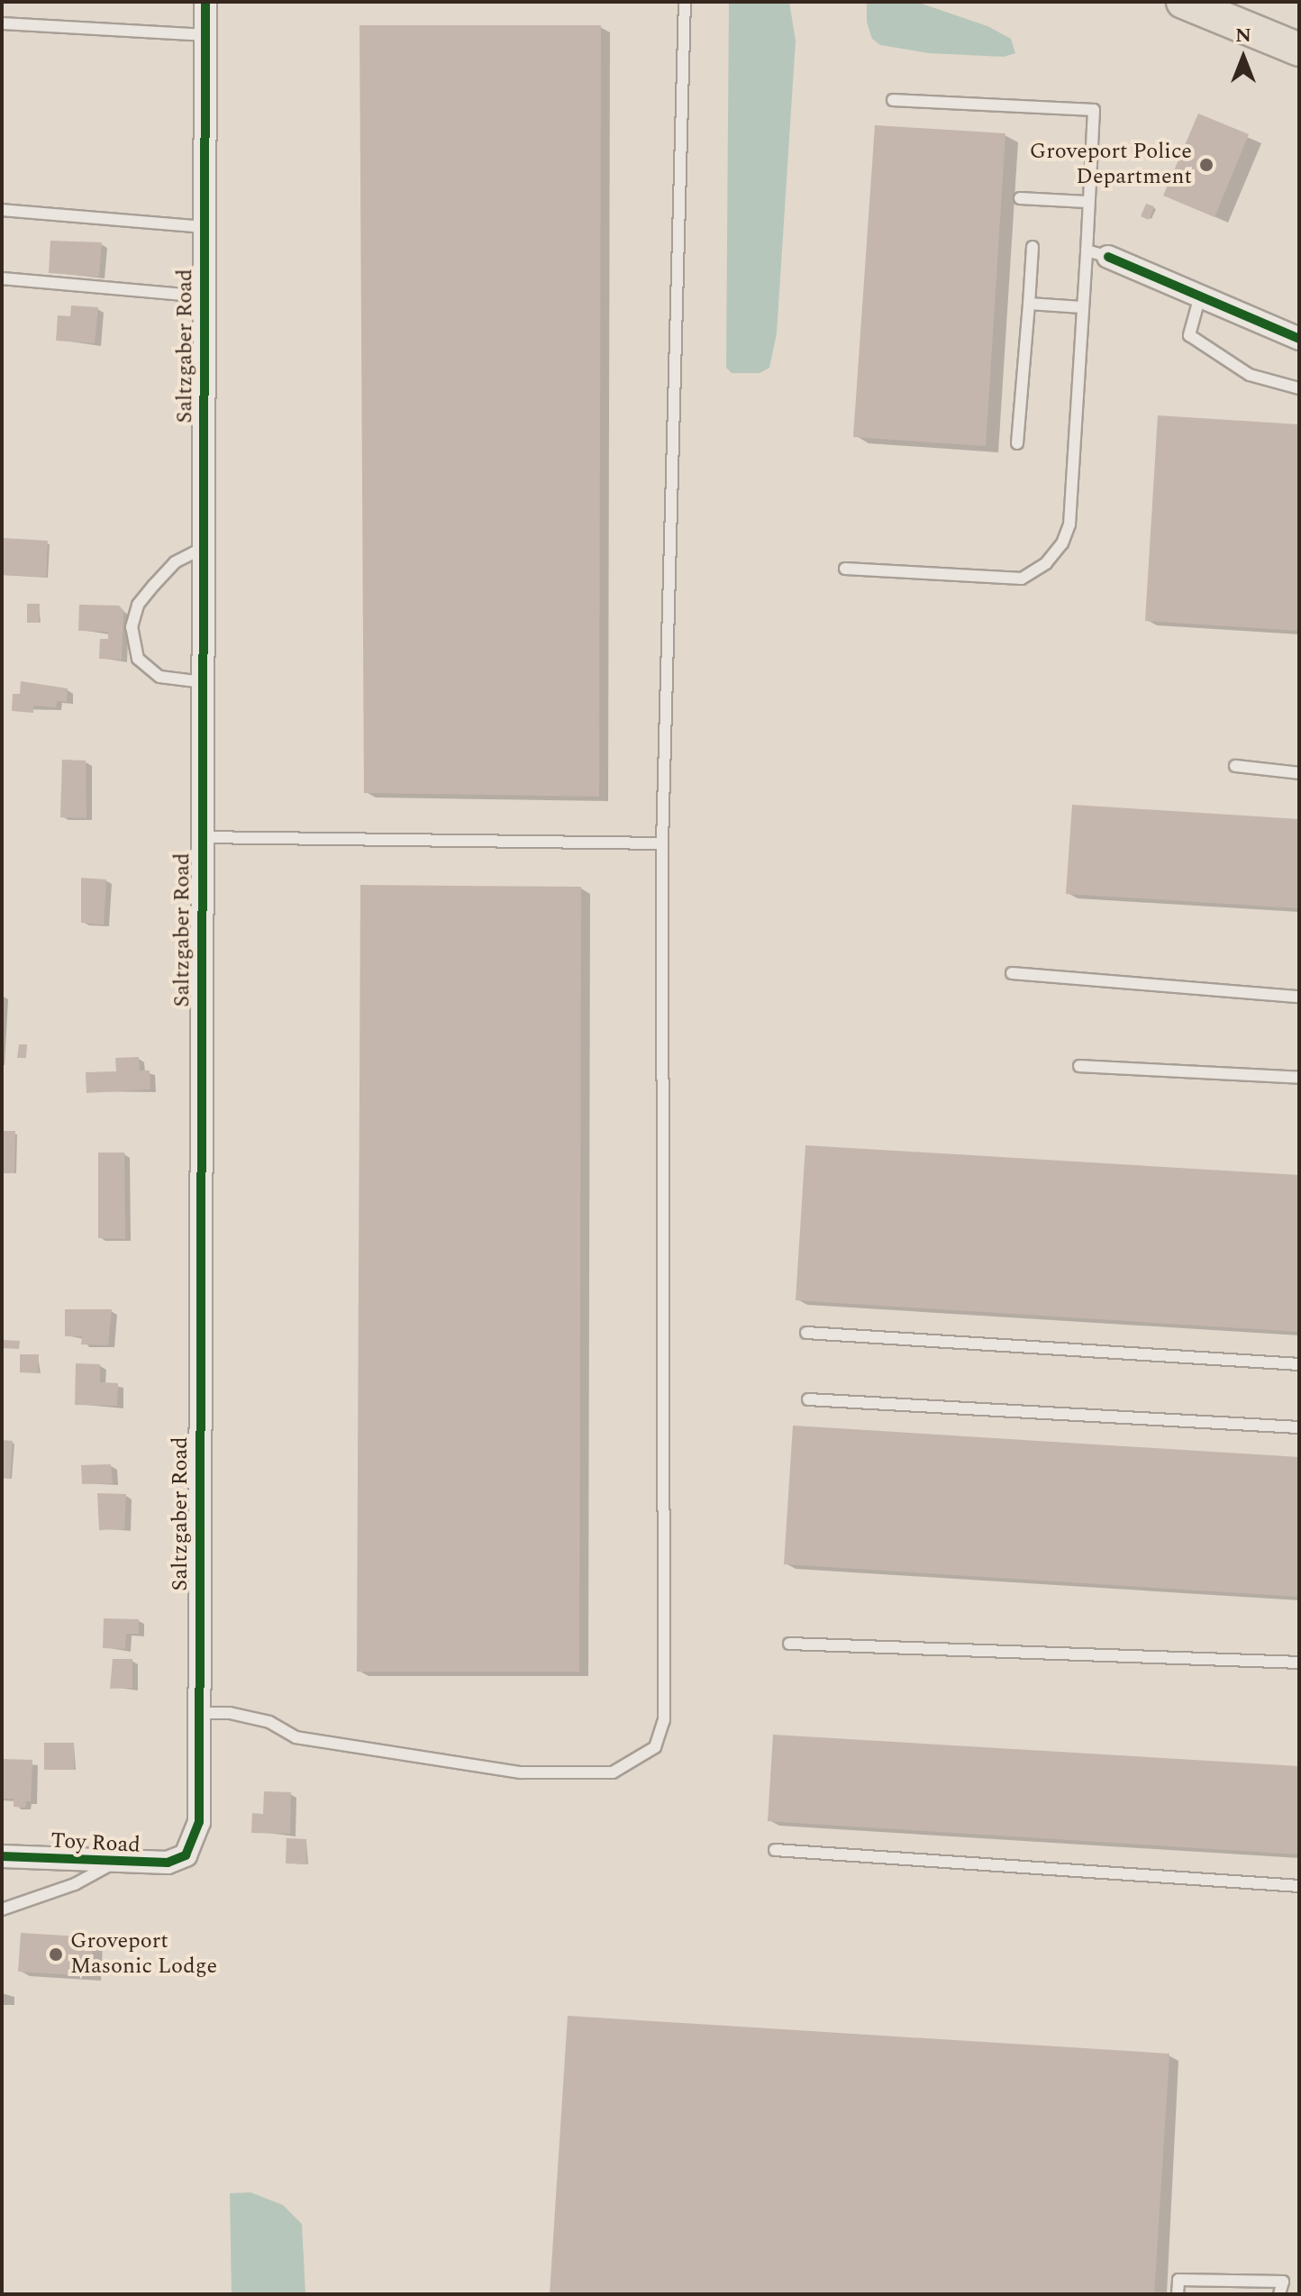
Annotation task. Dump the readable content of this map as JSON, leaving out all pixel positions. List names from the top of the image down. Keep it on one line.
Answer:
{"streets":{"street":["Saltzgaber Road","Toy Road"]},"crossings":[["Saltzgaber Road","Toy Road"]],"places":["Groveport Police Department","Groveport Masonic Lodge"],"north":"top"}
